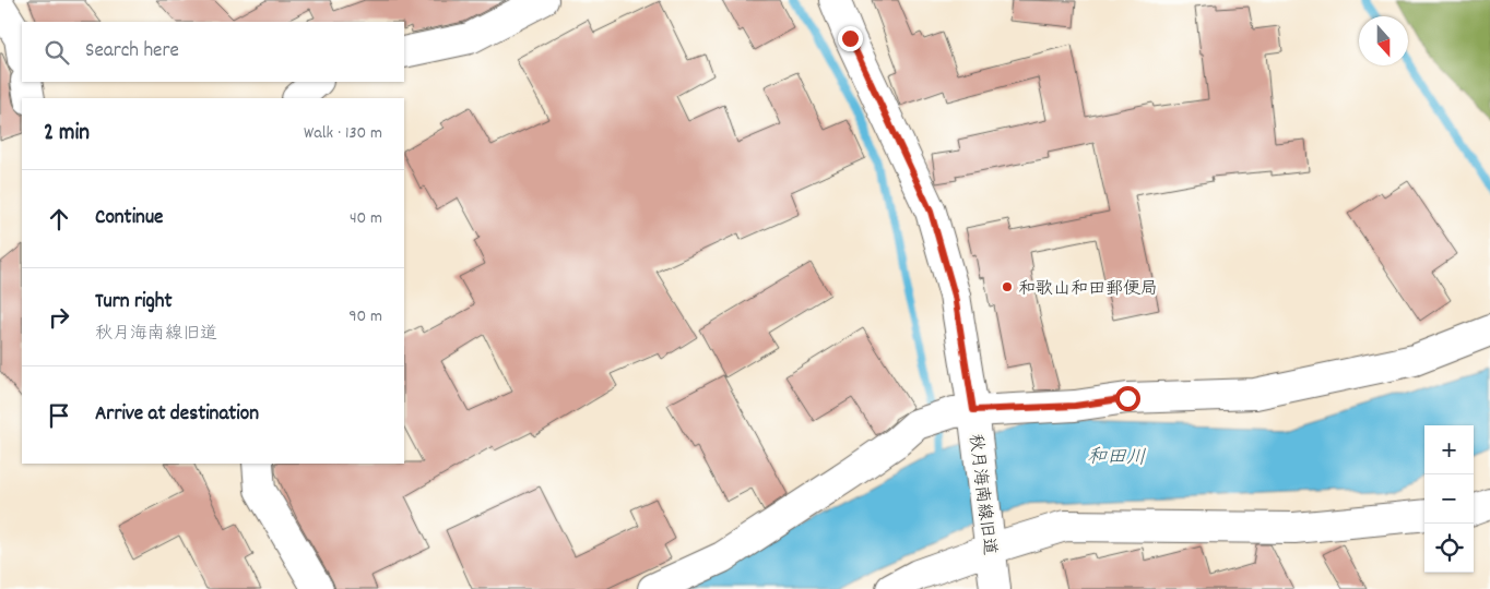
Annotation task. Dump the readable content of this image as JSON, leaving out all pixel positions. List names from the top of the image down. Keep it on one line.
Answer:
{"streets":{"street":["秋月海南線旧道"]},"water":["和田川"],"places":["和歌山和田郵便局"],"north":"bottom","page":{"search":"Search here","heading":["2 min","Walk · 130 m"],"list":[["Continue","40 m"],["Turn right","秋月海南線旧道","90 m"],"Arrive at destination"],"map_buttons":["+","−"]}}
